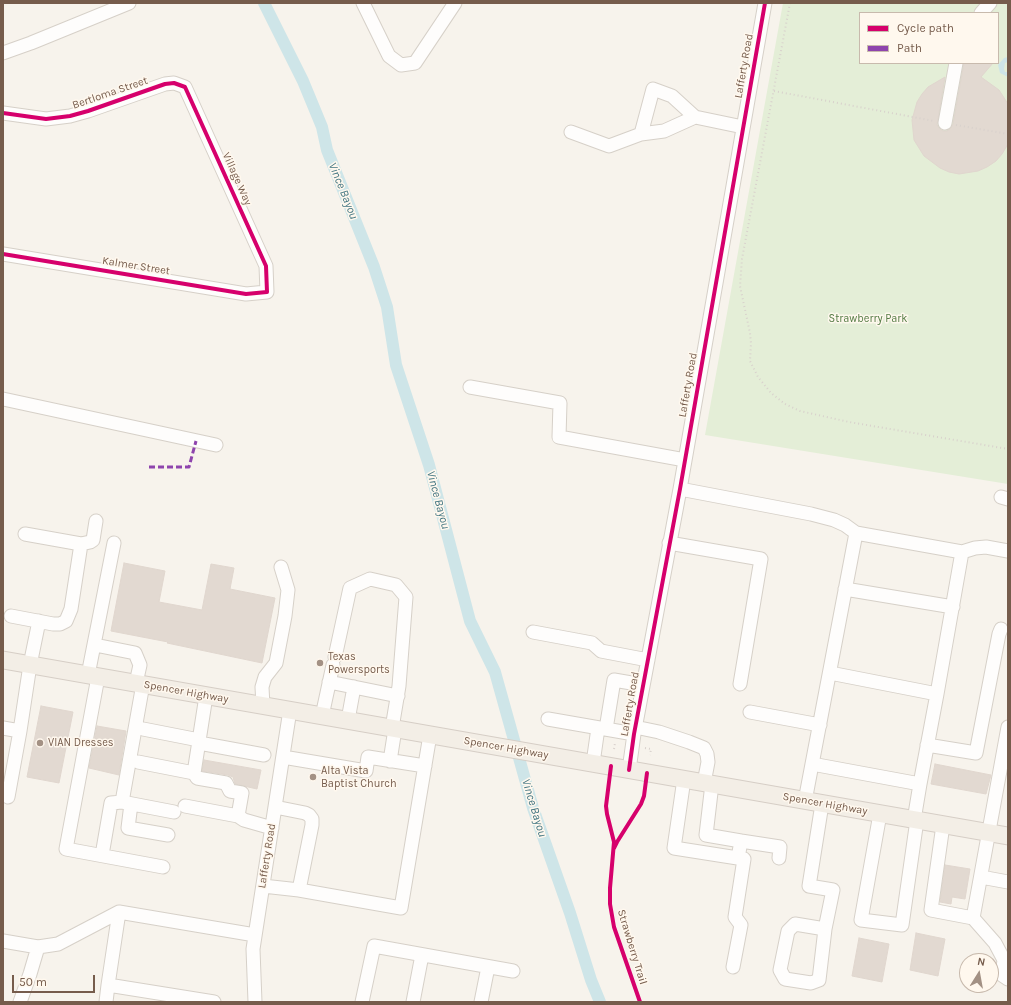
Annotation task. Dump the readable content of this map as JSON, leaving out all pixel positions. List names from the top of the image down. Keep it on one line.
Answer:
{"streets":{"main road":["Spencer Highway"],"street":["Lafferty Road","Bertloma Street","Village Way","Kalmer Street"],"cycle path":["Strawberry Trail"]},"crossings":[["Lafferty Road","Spencer Highway"],["Bertloma Street","Village Way"],["Village Way","Kalmer Street"]],"water":["Vince Bayou"],"parks":["Strawberry Park"],"places":["Texas Powersports","VIAN Dresses","Alta Vista Baptist Church"],"legend":["Cycle path","Path"],"scale_bar":"50 m","north":"top"}
